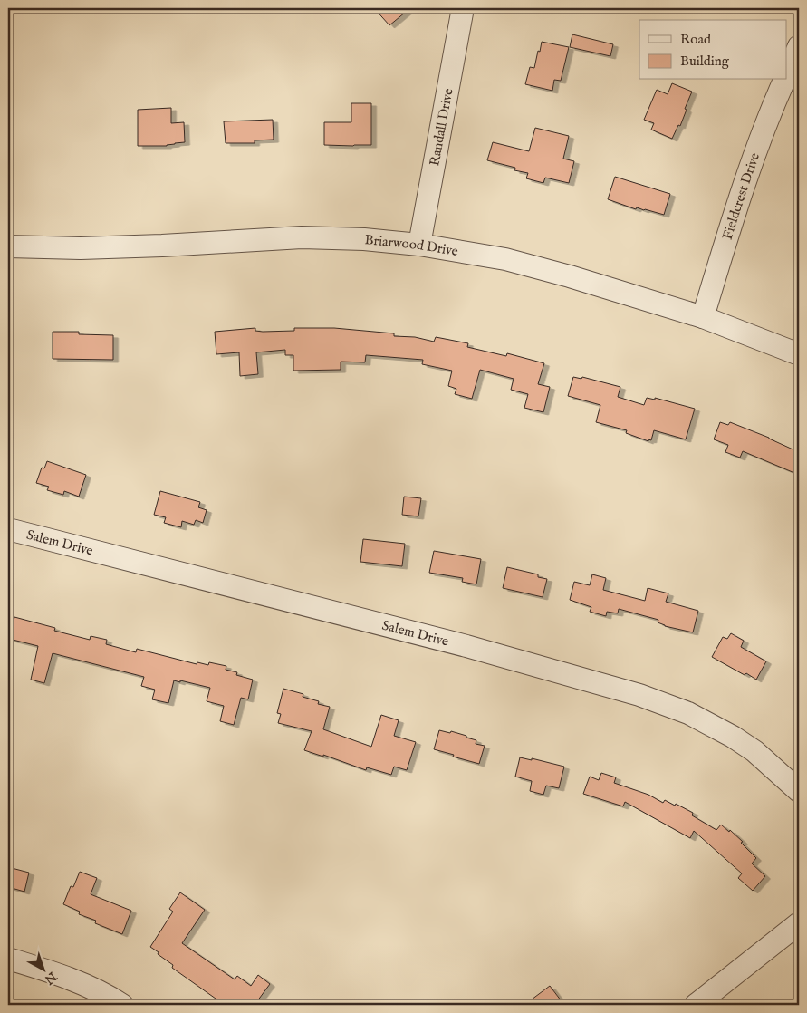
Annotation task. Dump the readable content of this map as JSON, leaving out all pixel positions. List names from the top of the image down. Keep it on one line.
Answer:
{"streets":{"street":["Randall Drive","Fieldcrest Drive","Briarwood Drive","Salem Drive"]},"crossings":[["Randall Drive","Briarwood Drive"],["Fieldcrest Drive","Briarwood Drive"]],"legend":["Road","Building"],"north":"bottom right"}
